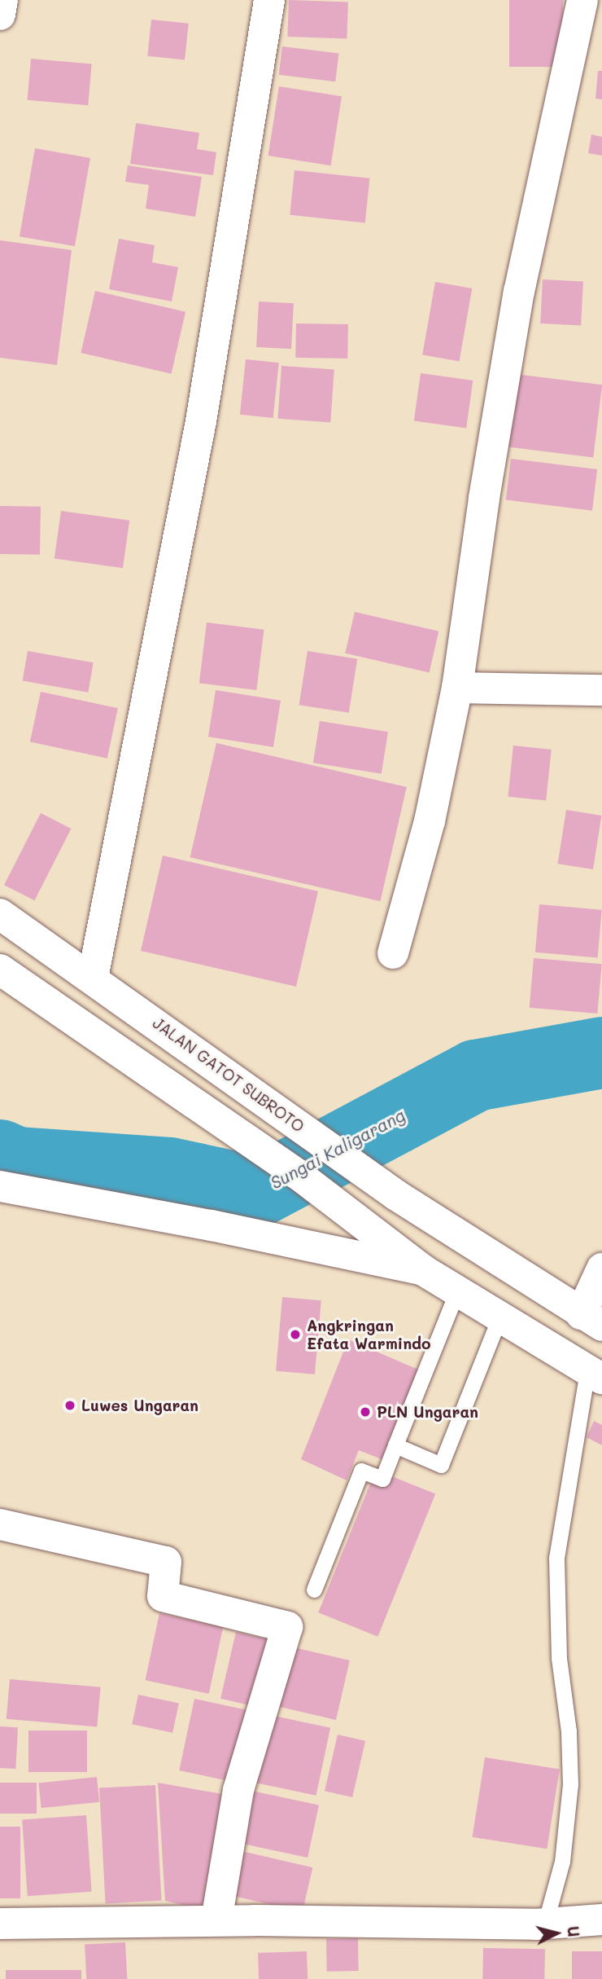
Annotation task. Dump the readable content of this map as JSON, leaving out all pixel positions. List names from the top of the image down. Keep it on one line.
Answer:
{"streets":{"main road":["JALAN GATOT SUBROTO"]},"water":["Sungai Kaligarang"],"places":["Angkringan Efata Warmindo","Luwes Ungaran","PLN Ungaran"],"north":"right"}
